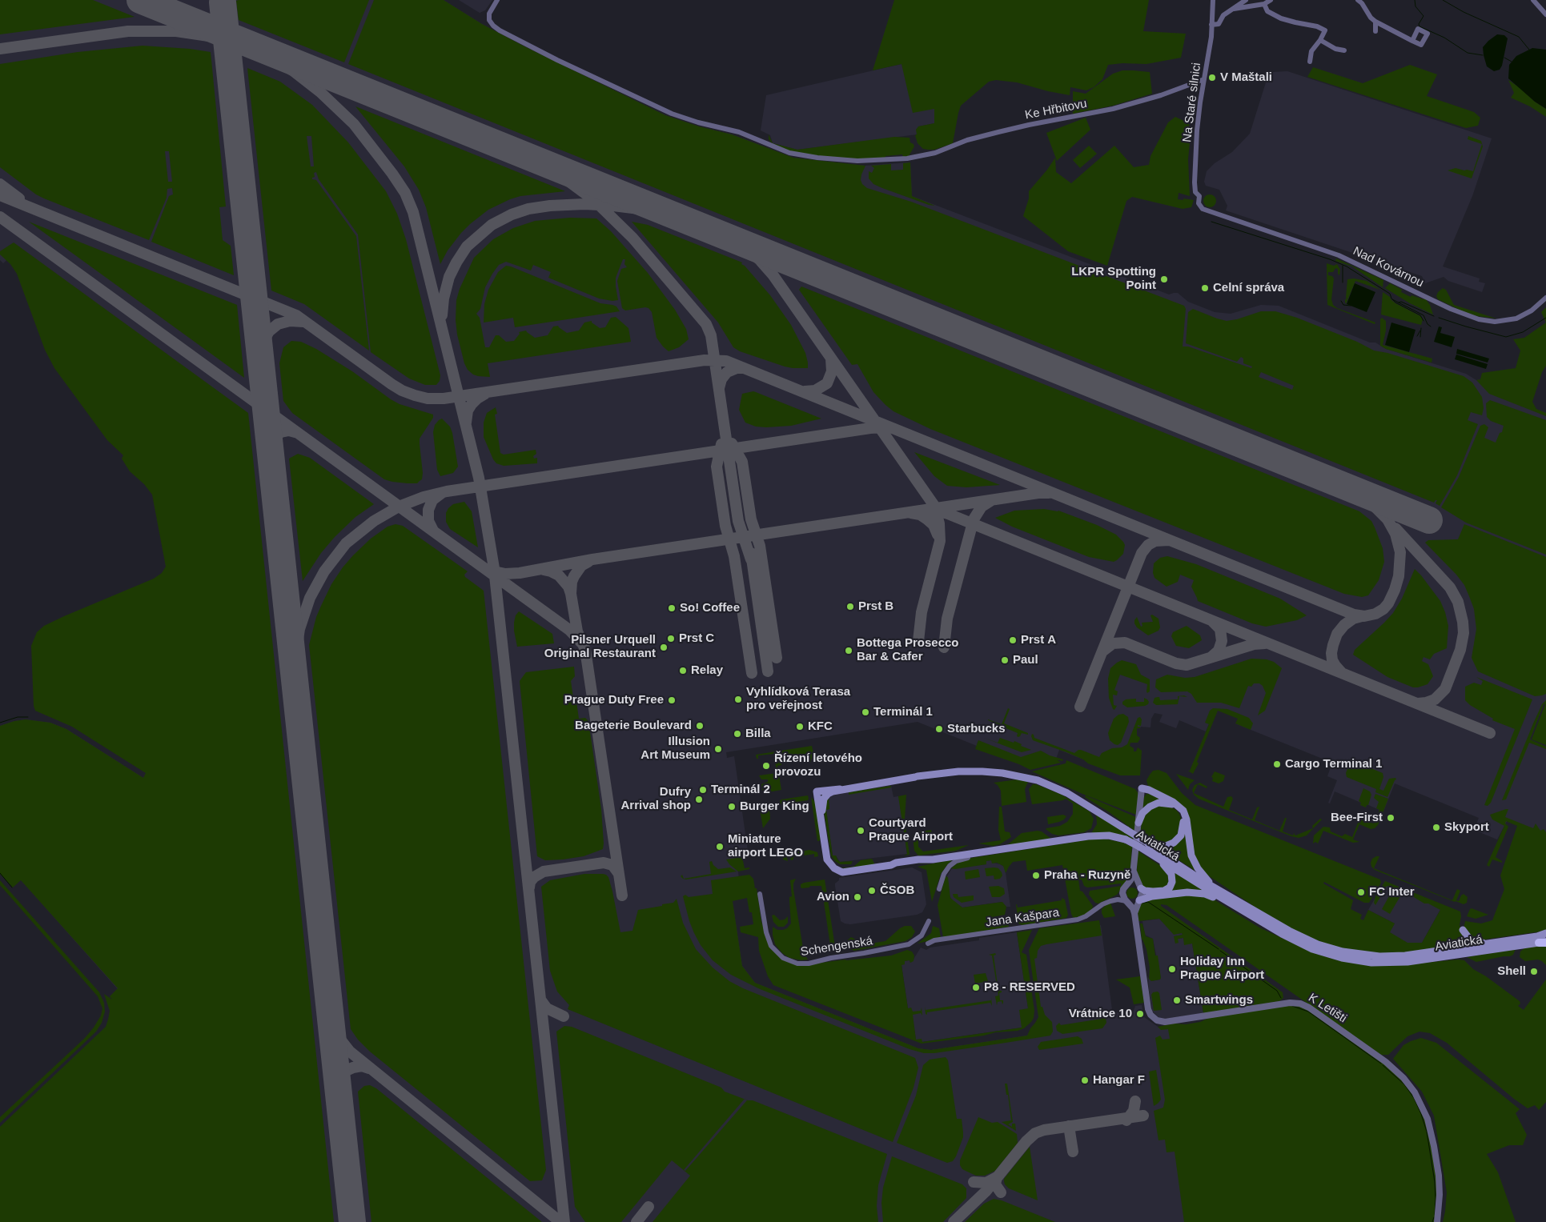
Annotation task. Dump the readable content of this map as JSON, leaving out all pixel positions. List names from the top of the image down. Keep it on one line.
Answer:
{"streets":{"main road":["Aviatická"],"street":["Na Staré silnici","Ke Hřbitovu","Nad Kovárnou","Jana Kašpara","Schengenská","K Letišti"]},"crossings":[["Na Staré silnici","Ke Hřbitovu"],["Na Staré silnici","Nad Kovárnou"],["Jana Kašpara","K Letišti"]],"places":["V Maštali","LKPR Spotting Point","Celní správa","Prst B","So! Coffee","Prst C","Prst A","Pilsner Urquell Original Restaurant","Bottega Prosecco Bar & Cafer","Paul","Relay","Vyhlídková Terasa pro veřejnost","Prague Duty Free","Terminál 1","Bageterie Boulevard","KFC","Starbucks","Billa","Illusion Art Museum","Cargo Terminal 1","Řízení letového provozu","Terminál 2","Dufry Arrival shop","Burger King","Bee-First","Skyport","Courtyard Prague Airport","Miniature airport LEGO","Praha - Ruzyně","ČSOB","FC Inter","Avion","Holiday Inn Prague Airport","Shell","P8 - RESERVED","Smartwings","Vrátnice 10","Hangar F"]}
